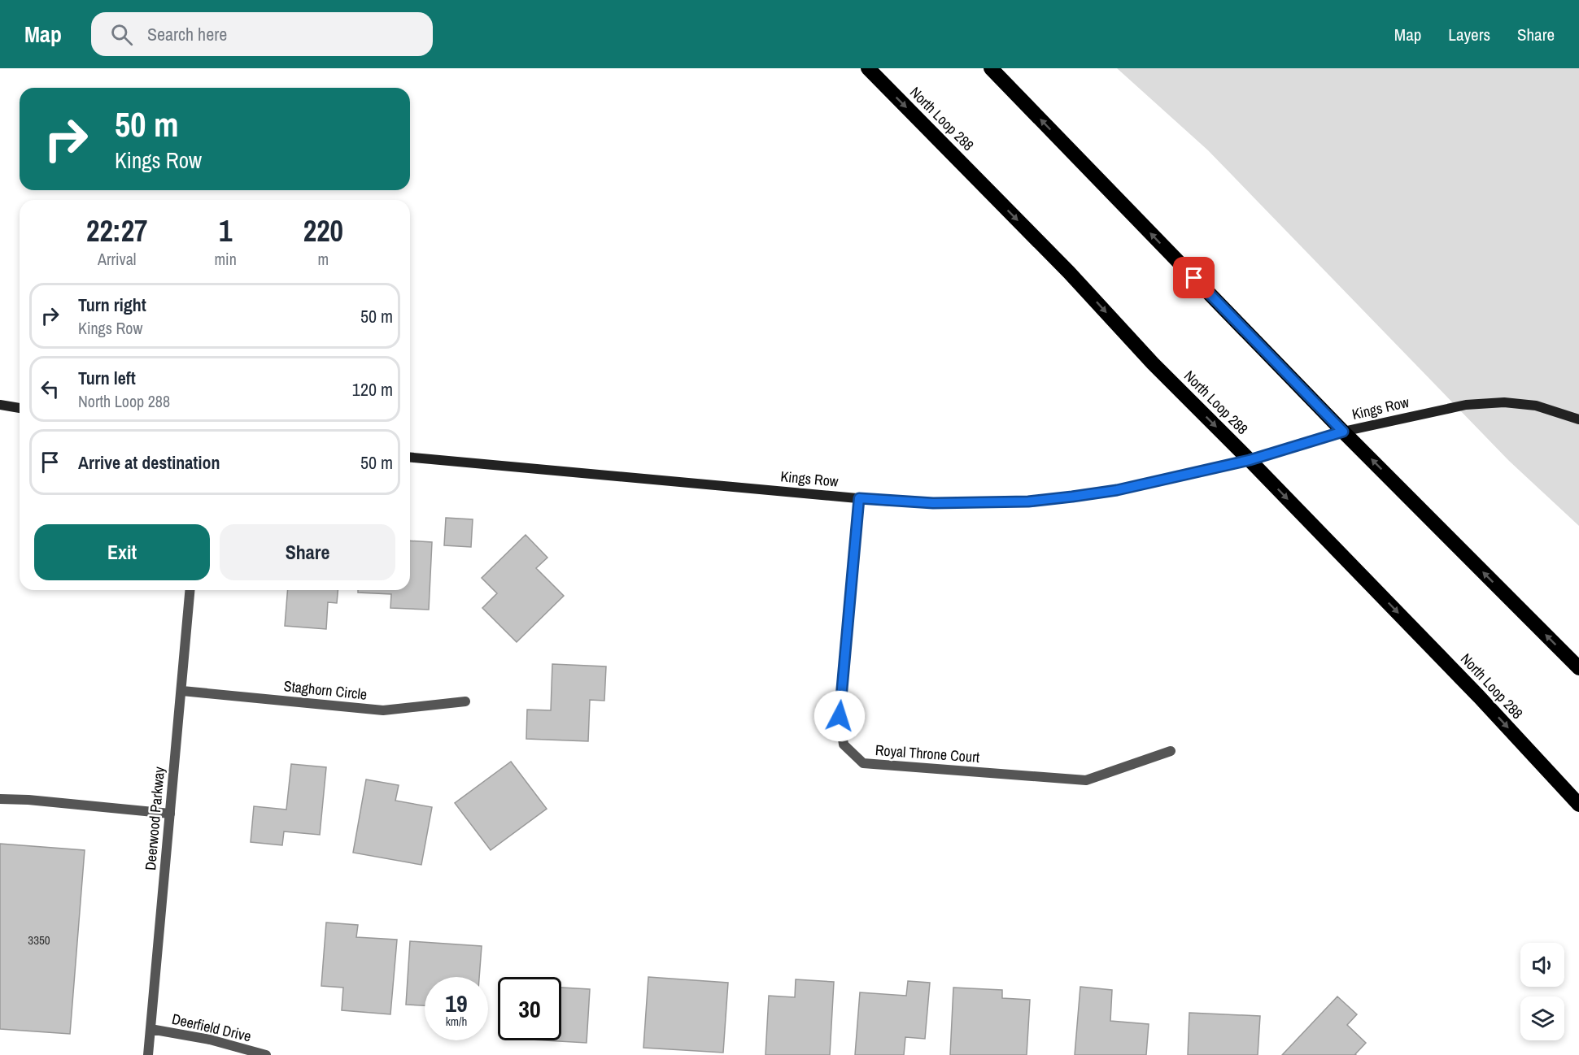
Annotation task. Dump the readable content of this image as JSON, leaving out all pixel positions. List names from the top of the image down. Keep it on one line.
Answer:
{"streets":{"highway":["North Loop 288"],"street":["Kings Row","Staghorn Circle","Royal Throne Court","Deerwood Parkway","Deerfield Drive"]},"crossings":[["North Loop 288","Kings Row"],["Kings Row","Royal Throne Court"],["Staghorn Circle","Deerwood Parkway"],["Deerwood Parkway","Deerfield Drive"]],"house_numbers":["3350"],"page":{"header":"Map","search":"Search here","nav":["Map","Layers","Share"],"turn":["50 m","Kings Row"],"eta":["22:27","Arrival","1","min","220","m"],"list":[{"name":"Turn right","note":"Kings Row","value":"50 m"},{"name":"Turn left","note":"North Loop 288","value":"120 m"},{"name":"Arrive at destination","value":"50 m"}],"buttons":["Exit","Share"],"speed":"19 km/h","limit":"30"}}
